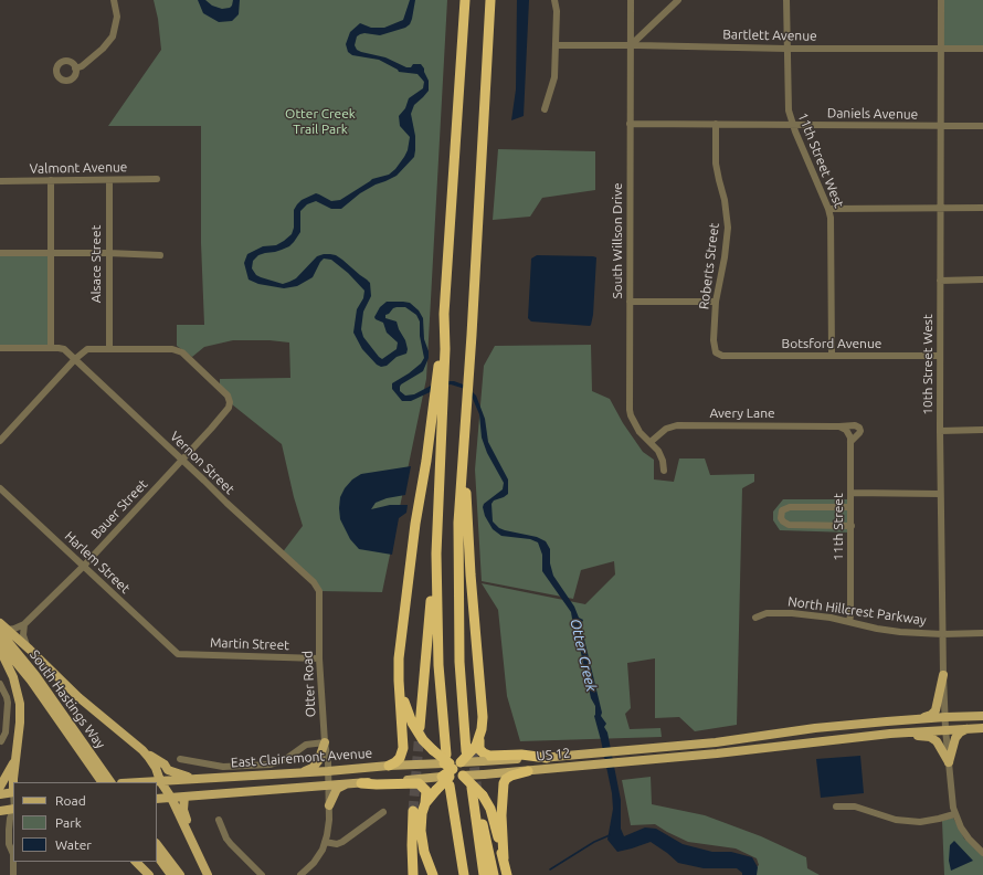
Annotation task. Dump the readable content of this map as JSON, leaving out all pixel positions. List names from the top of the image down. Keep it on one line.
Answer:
{"streets":{"main road":["South Hastings Way","US 12","East Clairemont Avenue"],"street":["Bartlett Avenue","Daniels Avenue","11th Street West","Valmont Avenue","South Willson Drive","Alsace Street","Roberts Street","Botsford Avenue","10th Street West","Avery Lane","Vernon Street","Bauer Street","11th Street","Harlem Street","North Hillcrest Parkway","Martin Street","Otter Road"]},"crossings":[["Bartlett Avenue","11th Street West"],["Bartlett Avenue","South Willson Drive"],["Bartlett Avenue","10th Street West"],["Daniels Avenue","11th Street West"],["Daniels Avenue","South Willson Drive"],["Daniels Avenue","Roberts Street"],["Daniels Avenue","10th Street West"],["11th Street West","Botsford Avenue"],["Valmont Avenue","Alsace Street"],["South Willson Drive","Avery Lane"],["Alsace Street","Bauer Street"],["Roberts Street","Botsford Avenue"],["Botsford Avenue","10th Street West"],["10th Street West","North Hillcrest Parkway"],["10th Street West","US 12"],["Avery Lane","11th Street"],["Vernon Street","Bauer Street"],["Vernon Street","Otter Road"],["Bauer Street","Harlem Street"],["Bauer Street","South Hastings Way"],["11th Street","North Hillcrest Parkway"],["Harlem Street","Martin Street"],["Martin Street","Otter Road"],["Otter Road","East Clairemont Avenue"],["US 12","East Clairemont Avenue"]],"water":["Otter Creek"],"parks":["Otter Creek Trail Park"],"legend":["Road","Park","Water"]}
